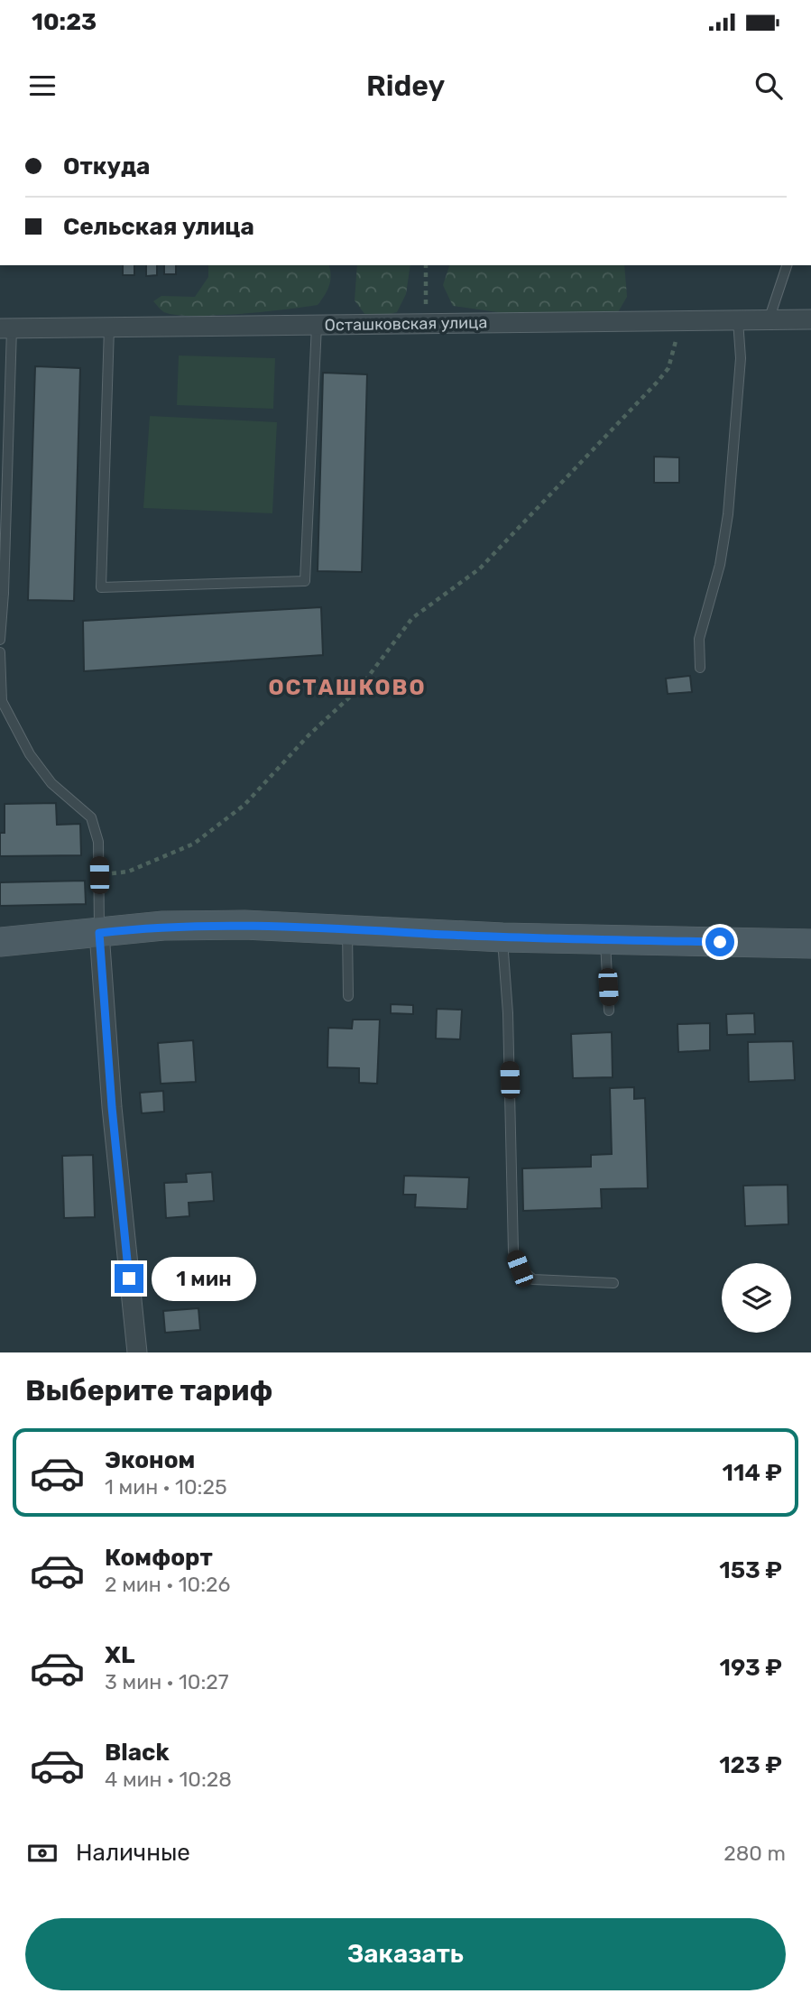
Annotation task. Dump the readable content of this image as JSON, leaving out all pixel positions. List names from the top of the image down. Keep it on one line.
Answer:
{"streets":{"street":["Осташковская улица"]},"districts":["ОСТАШКОВО"],"page":{"status":"10:23","header":"Ridey","banner":["Откуда","Сельская улица"],"bubble":"1 мин","heading":"Выберите тариф","list":[{"name":"Эконом","note":"1 мин · 10:25","value":"114 ₽"},{"name":"Комфорт","note":"2 мин · 10:26","value":"153 ₽"},{"name":"XL","note":"3 мин · 10:27","value":"193 ₽"},{"name":"Black","note":"4 мин · 10:28","value":"123 ₽"}],"pay":["Наличные","280 m"],"buttons":"Заказать"}}
